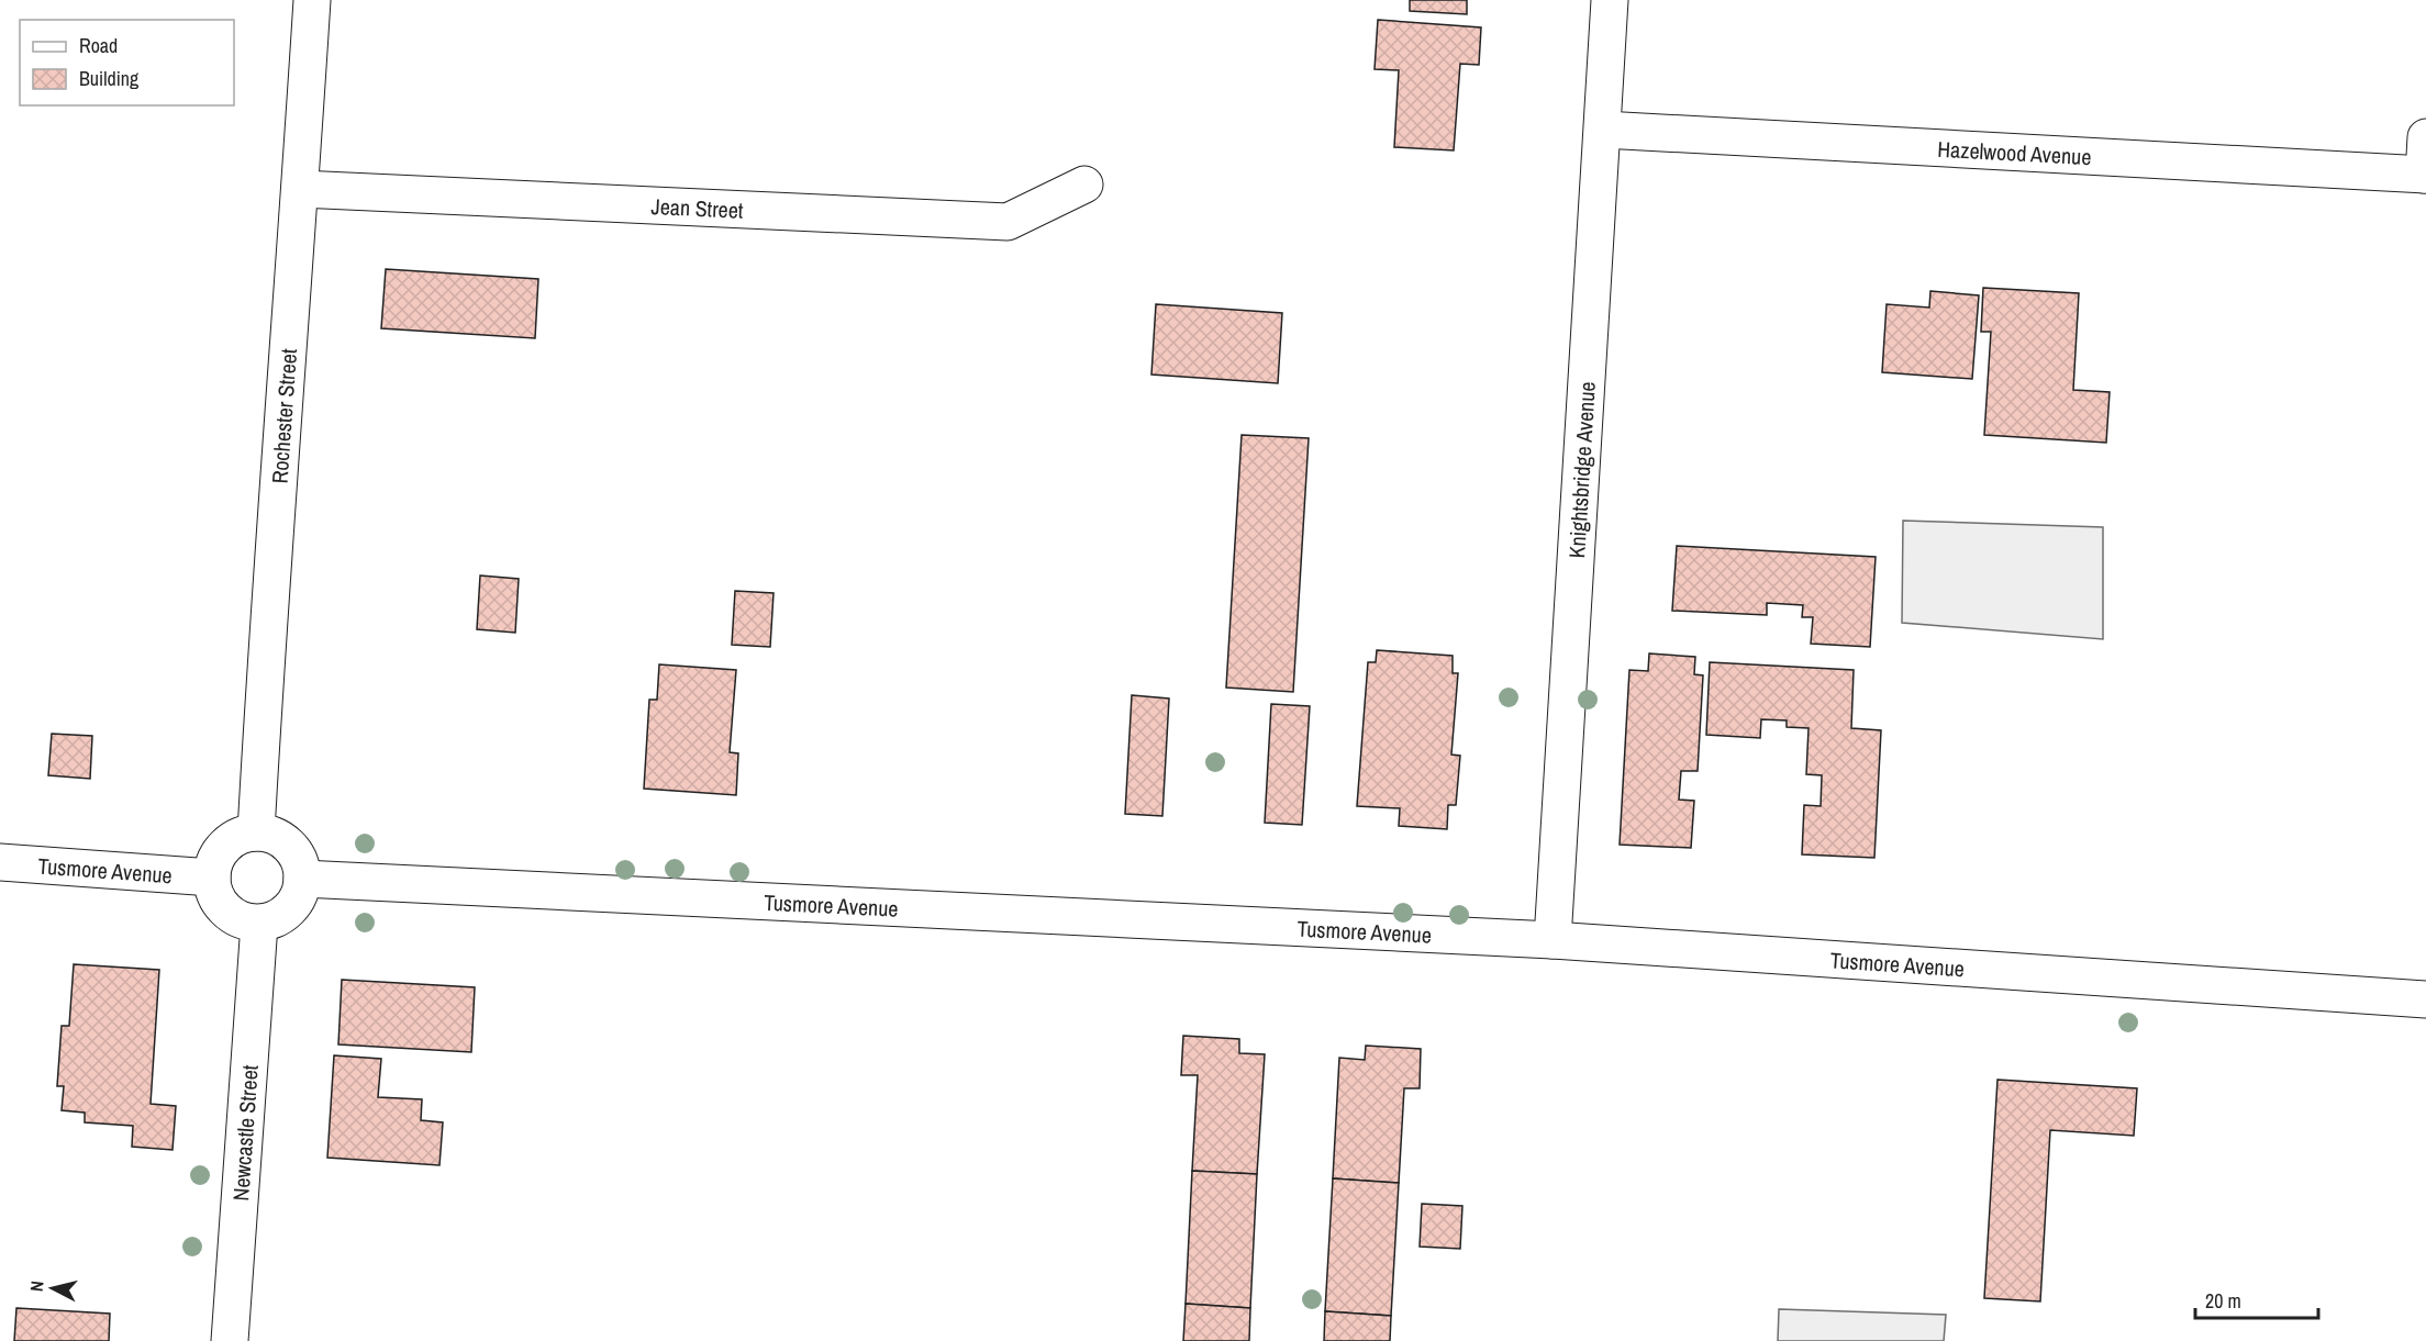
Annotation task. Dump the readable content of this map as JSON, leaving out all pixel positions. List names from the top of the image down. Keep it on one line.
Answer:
{"streets":{"street":["Hazelwood Avenue","Jean Street","Rochester Street","Knightsbridge Avenue","Tusmore Avenue","Newcastle Street"]},"crossings":[["Hazelwood Avenue","Knightsbridge Avenue"],["Jean Street","Rochester Street"],["Rochester Street","Tusmore Avenue"],["Rochester Street","Newcastle Street"],["Knightsbridge Avenue","Tusmore Avenue"],["Tusmore Avenue","Newcastle Street"]],"legend":["Road","Building"],"scale_bar":"20 m","north":"left"}
